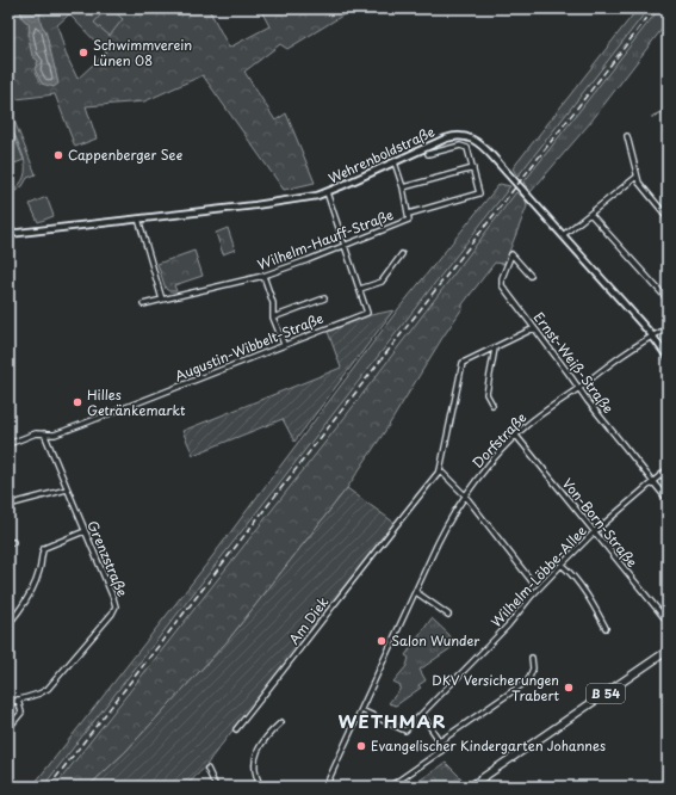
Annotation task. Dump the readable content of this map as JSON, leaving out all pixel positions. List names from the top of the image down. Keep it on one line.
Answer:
{"streets":{"main road":["B 54"],"street":["Wehrenboldstraße","Wilhelm-Hauff-Straße","Augustin-Wibbelt-Straße","Ernst-Weiß-Straße","Dorfstraße","Von-Born-Straße","Grenzstraße","Wilhelm-Löbbe-Allee","Am Diek"]},"crossings":[["Wehrenboldstraße","Wilhelm-Hauff-Straße"],["Wehrenboldstraße","Augustin-Wibbelt-Straße"],["Wehrenboldstraße","Dorfstraße"],["Wilhelm-Hauff-Straße","Augustin-Wibbelt-Straße"],["Augustin-Wibbelt-Straße","Grenzstraße"],["Ernst-Weiß-Straße","Dorfstraße"],["Ernst-Weiß-Straße","Wilhelm-Löbbe-Allee"],["Dorfstraße","Von-Born-Straße"],["Dorfstraße","Wilhelm-Löbbe-Allee"],["Von-Born-Straße","Wilhelm-Löbbe-Allee"]],"districts":["WETHMAR"],"places":["Schwimmverein Lünen 08","Cappenberger See","Hilles Getränkemarkt","Salon Wunder","DKV Versicherungen Trabert","Evangelischer Kindergarten Johannes"]}
